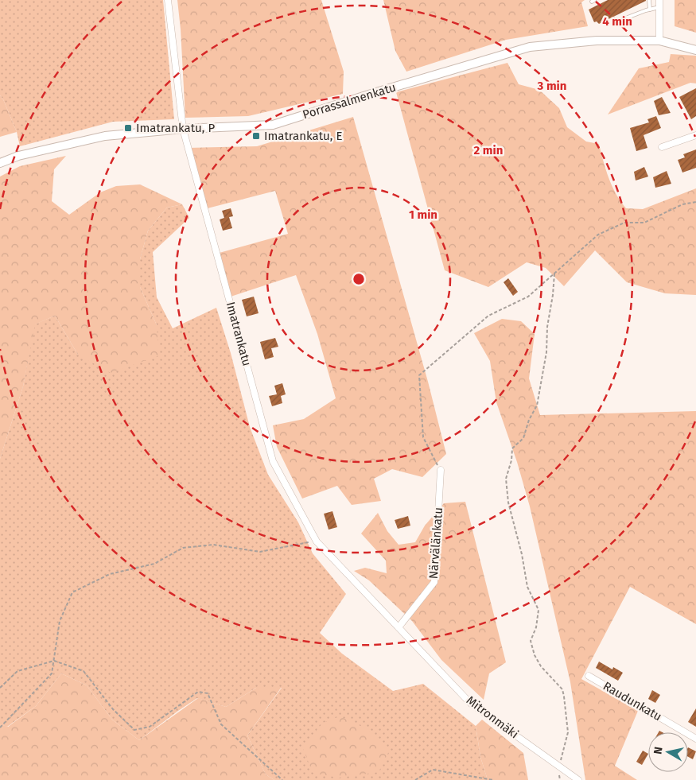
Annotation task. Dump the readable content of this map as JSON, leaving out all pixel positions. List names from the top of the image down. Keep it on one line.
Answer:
{"streets":{"street":["Porrassalmenkatu","Imatrankatu","Närvälänkatu","Raudunkatu","Mitronmäki"]},"crossings":[["Porrassalmenkatu","Imatrankatu"],["Imatrankatu","Närvälänkatu"],["Imatrankatu","Mitronmäki"],["Närvälänkatu","Mitronmäki"]],"places":{"transit":["Imatrankatu, P","Imatrankatu, E"]},"north":"left","rings":["4 min","3 min","2 min","1 min"]}
